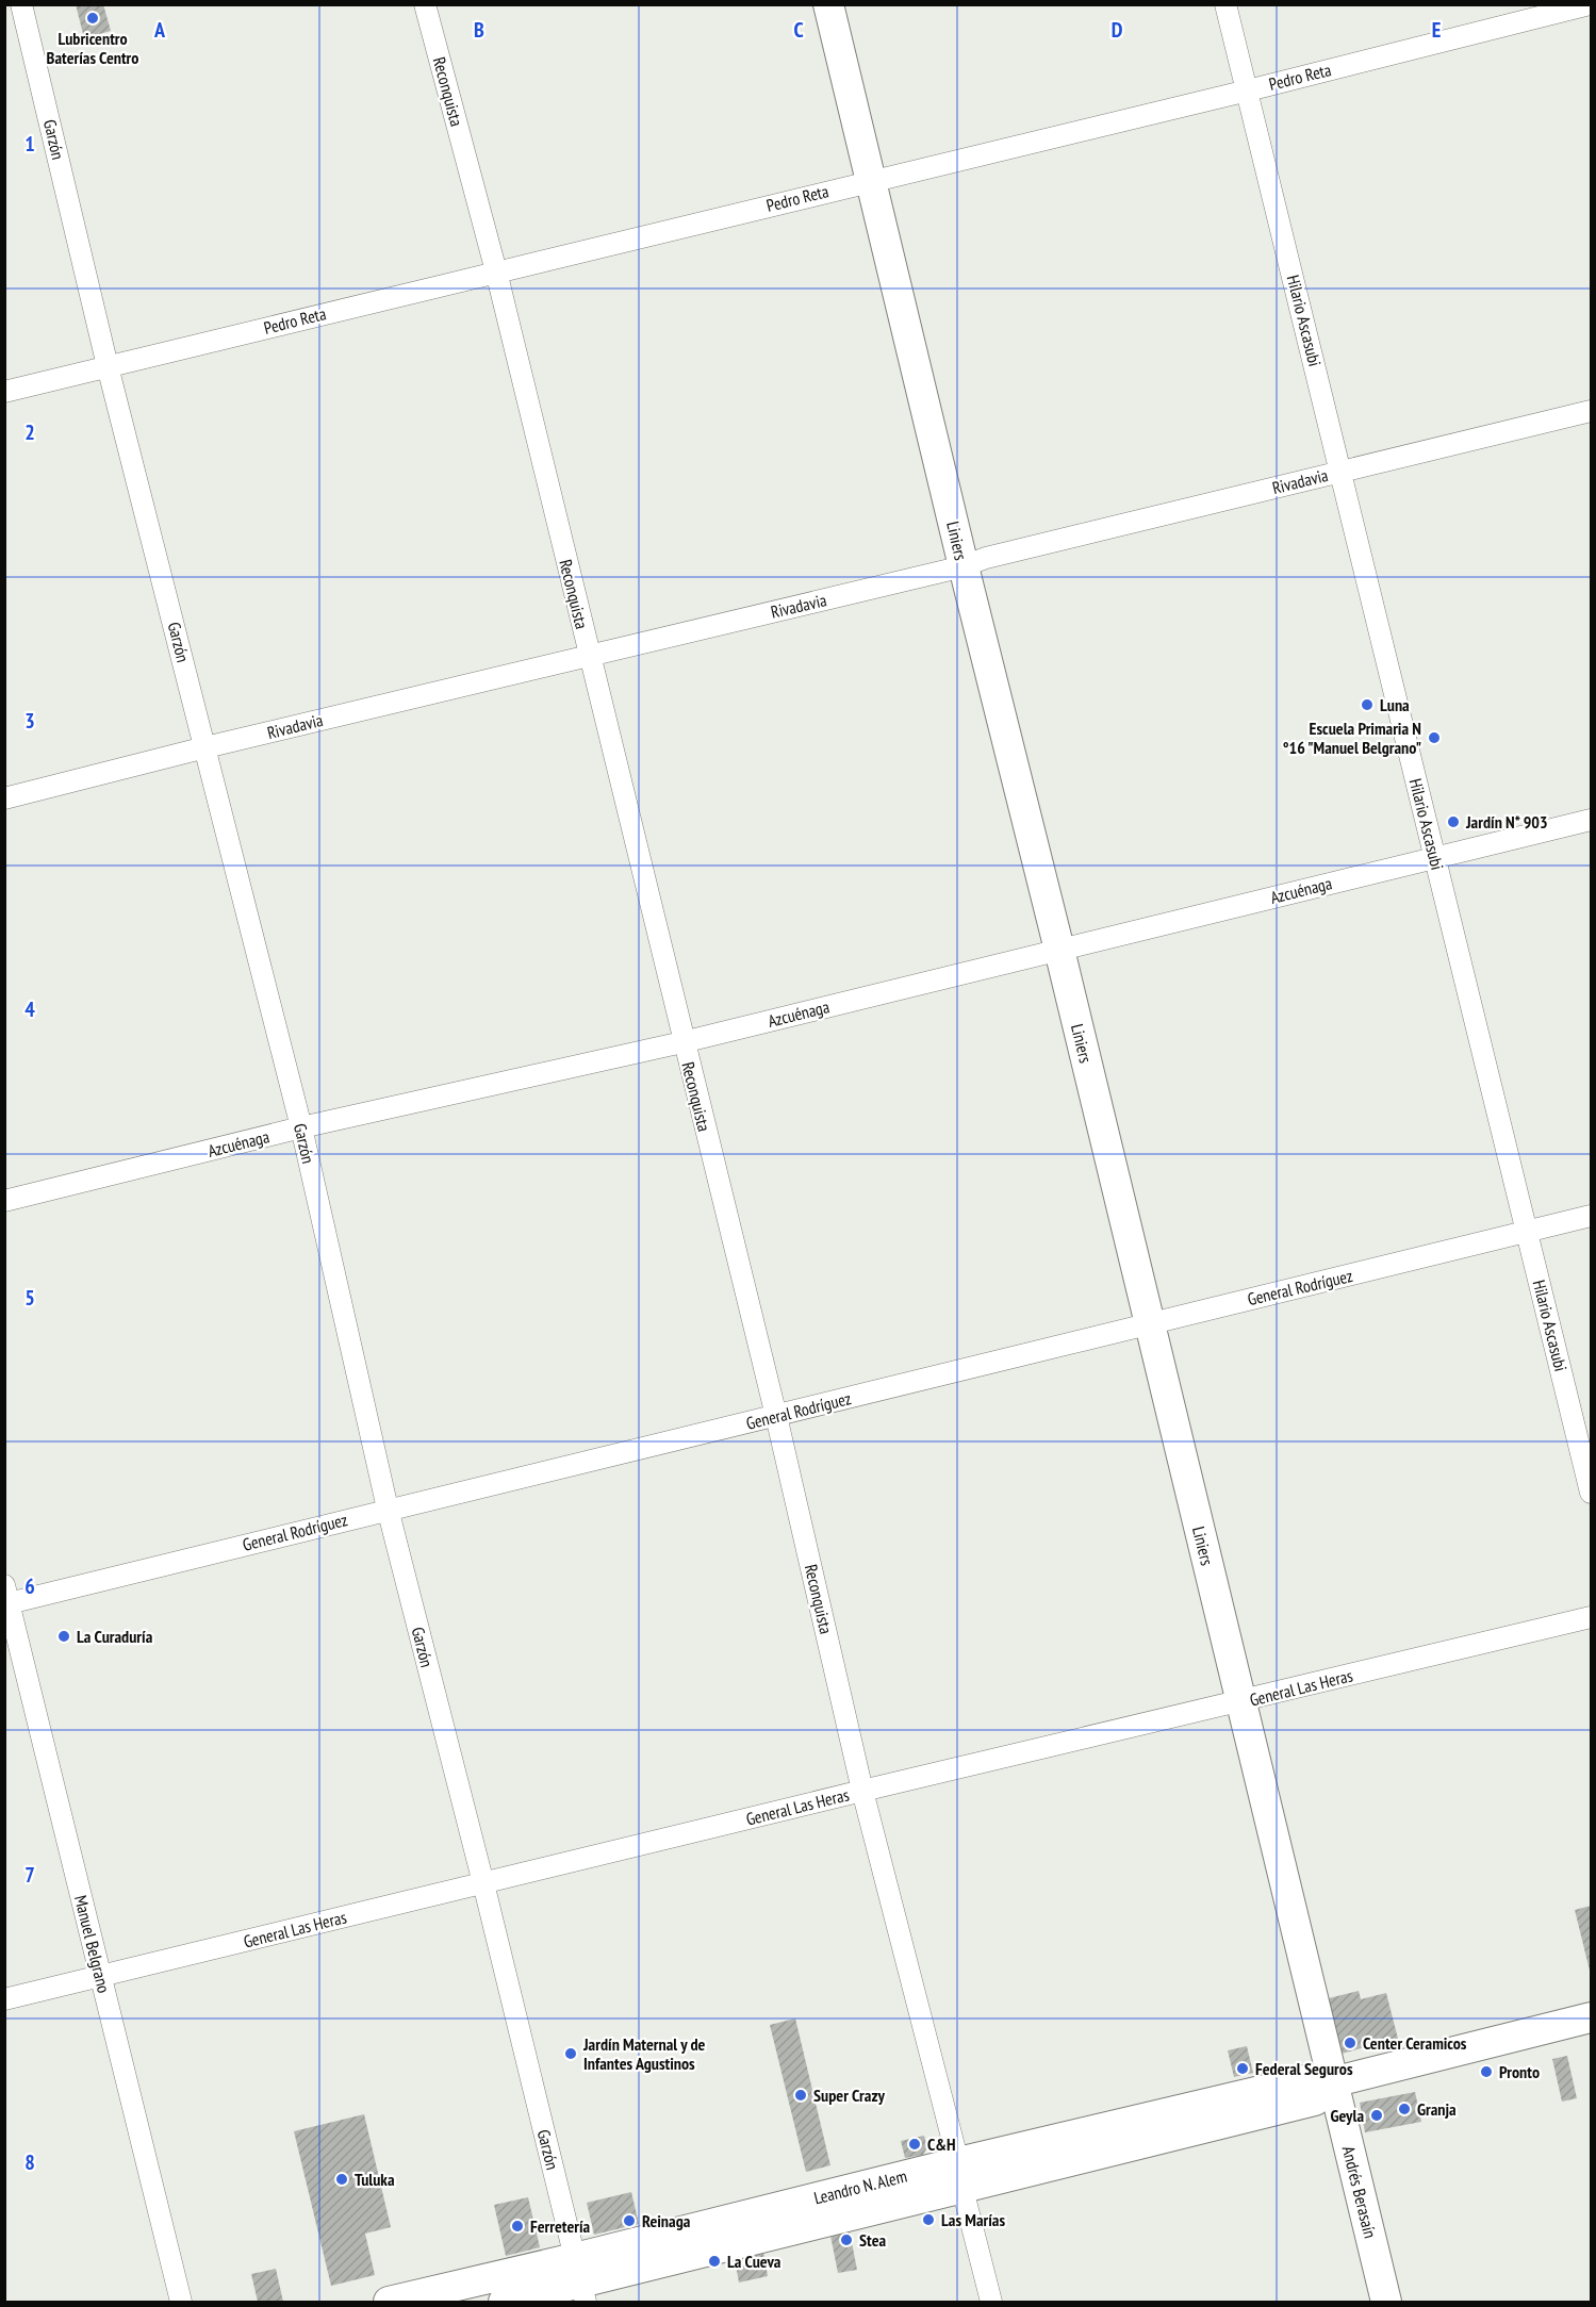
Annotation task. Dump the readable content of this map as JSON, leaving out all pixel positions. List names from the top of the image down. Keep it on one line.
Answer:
{"streets":{"street":["Pedro Reta","Reconquista","Garzón","Hilario Ascasubi","Rivadavia","Liniers","Azcuénaga","General Rodríguez","General Las Heras","Manuel Belgrano","Leandro N. Alem","Andrés Berasaín"]},"crossings":[["Pedro Reta","Reconquista"],["Pedro Reta","Garzón"],["Pedro Reta","Hilario Ascasubi"],["Pedro Reta","Liniers"],["Reconquista","Rivadavia"],["Reconquista","Azcuénaga"],["Reconquista","General Rodríguez"],["Reconquista","General Las Heras"],["Reconquista","Leandro N. Alem"],["Garzón","Rivadavia"],["Garzón","Azcuénaga"],["Garzón","General Rodríguez"],["Garzón","General Las Heras"],["Garzón","Leandro N. Alem"],["Hilario Ascasubi","Rivadavia"],["Hilario Ascasubi","Azcuénaga"],["Hilario Ascasubi","General Rodríguez"],["Rivadavia","Liniers"],["Liniers","Azcuénaga"],["Liniers","General Rodríguez"],["Liniers","General Las Heras"],["Liniers","Leandro N. Alem"],["Liniers","Andrés Berasaín"],["General Rodríguez","Manuel Belgrano"],["General Las Heras","Manuel Belgrano"],["Leandro N. Alem","Andrés Berasaín"]],"places":["Lubricentro Baterías Centro","Luna","Escuela Primaria N °16 \"Manuel Belgrano\"","Jardín N* 903","La Curaduría","Center Ceramicos","Jardín Maternal y de Infantes Agustinos","Federal Seguros","Pronto","Super Crazy","Granja","Geyla","C&H","Tuluka","Las Marías","Reinaga","Ferretería","Stea","La Cueva"],"grid":{"columns":["A","B","C","D","E"],"rows":["1","2","3","4","5","6","7","8"]}}
